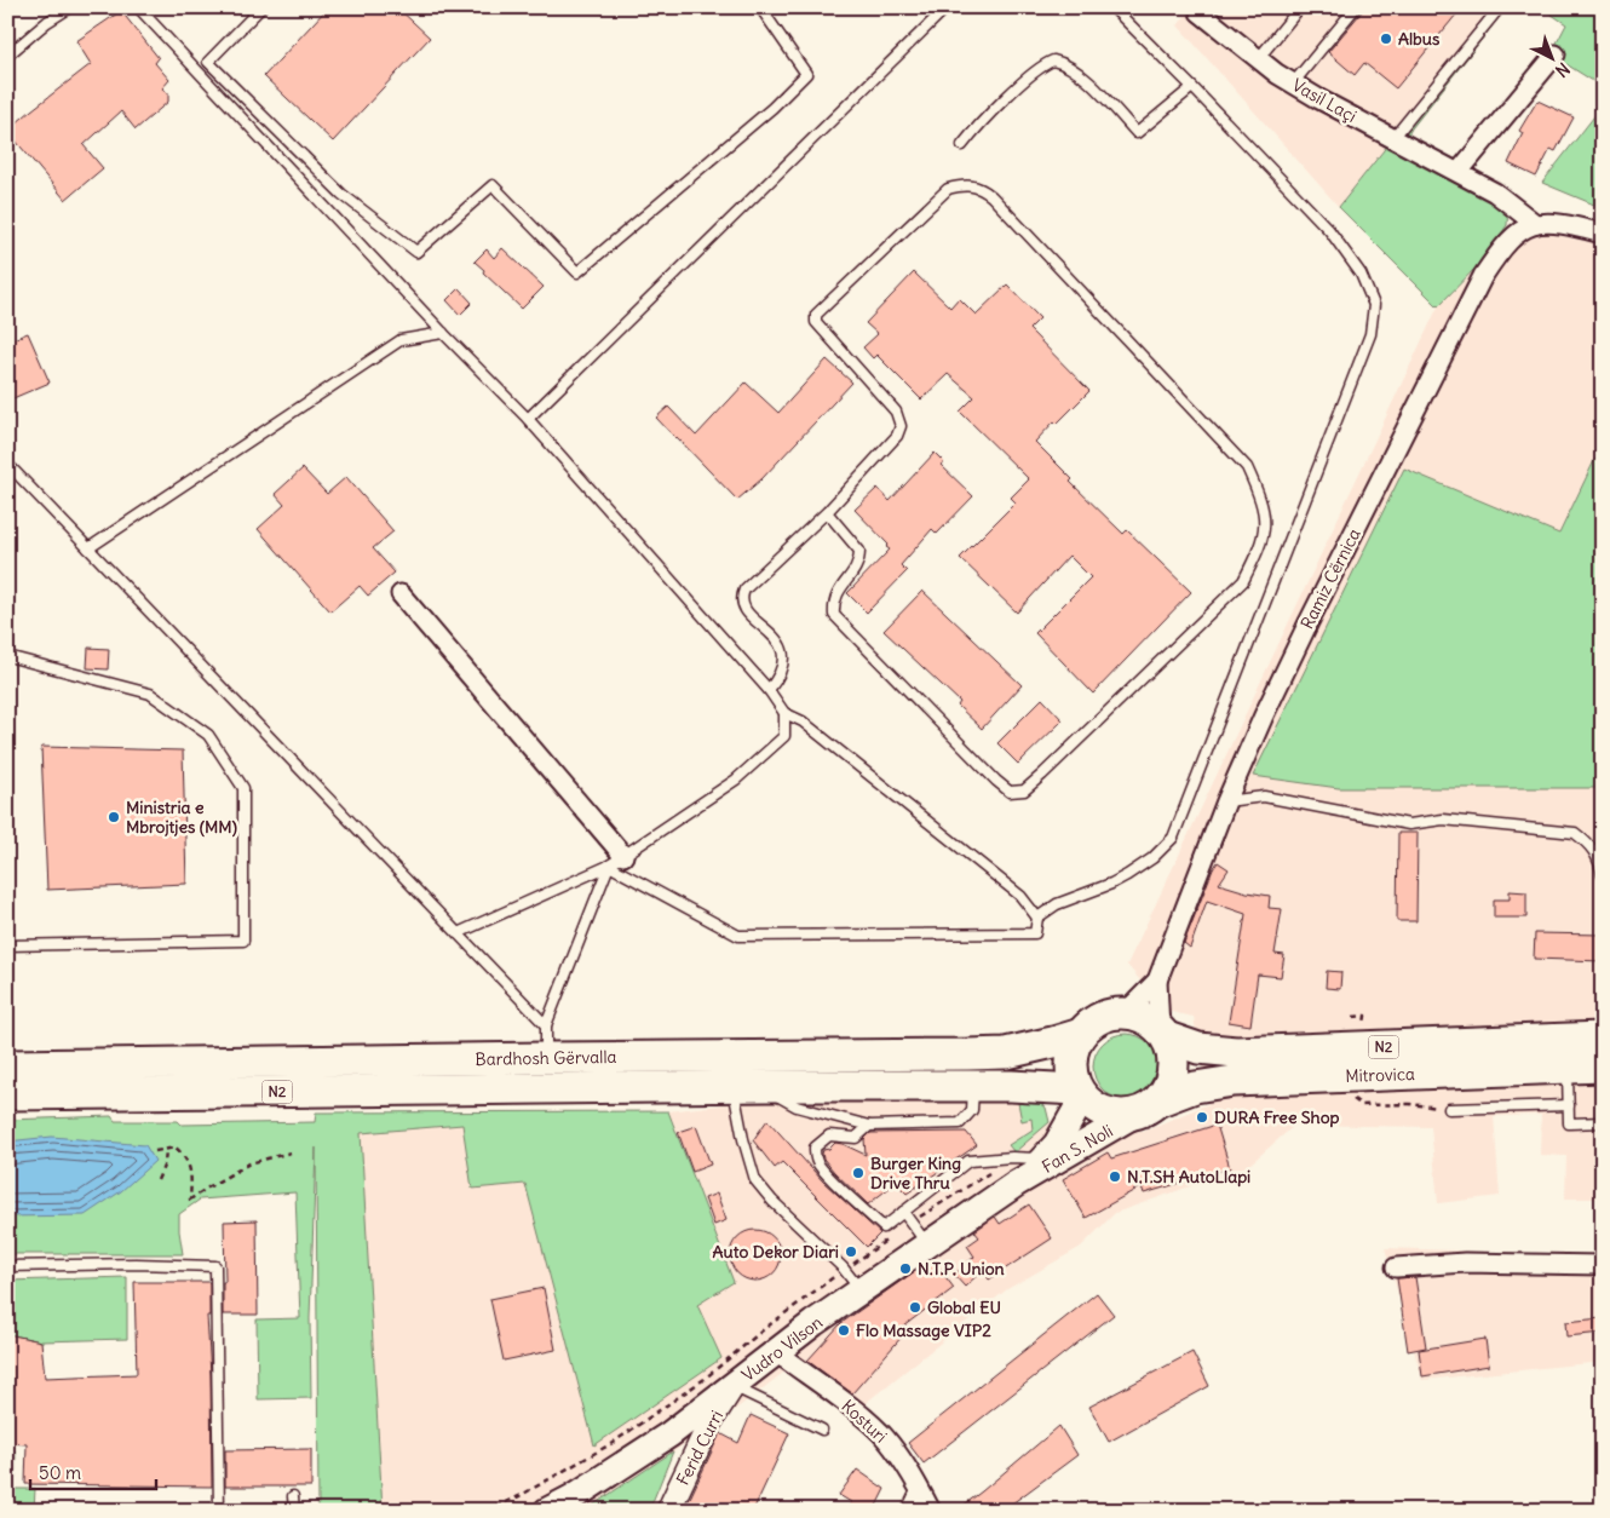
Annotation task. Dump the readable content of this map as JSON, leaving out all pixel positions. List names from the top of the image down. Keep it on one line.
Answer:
{"streets":{"highway":["N2","Bardhosh Gërvalla","Mitrovica"],"main road":["Fan S. Noli","Vudro Vilson"],"street":["Vasil Laçi","Ramiz Cërnica","Kosturi","Ferid Curri"]},"crossings":[["Vasil Laçi","Ramiz Cërnica"],["Ramiz Cërnica","N2"],["Ramiz Cërnica","Bardhosh Gërvalla"],["Ramiz Cërnica","Mitrovica"],["Ramiz Cërnica","Fan S. Noli"],["N2","Bardhosh Gërvalla"],["N2","Mitrovica"],["N2","Fan S. Noli"],["Bardhosh Gërvalla","Mitrovica"],["Bardhosh Gërvalla","Fan S. Noli"],["Mitrovica","Fan S. Noli"],["Fan S. Noli","Vudro Vilson"],["Vudro Vilson","Kosturi"],["Vudro Vilson","Ferid Curri"]],"places":["Albus","Ministria e Mbrojtjes (MM)","DURA Free Shop","Burger King Drive Thru","N.T.SH AutoLlapi","Auto Dekor Diari","N.T.P. Union","Global EU","Flo Massage VIP2"],"scale_bar":"50 m","north":"bottom right"}
